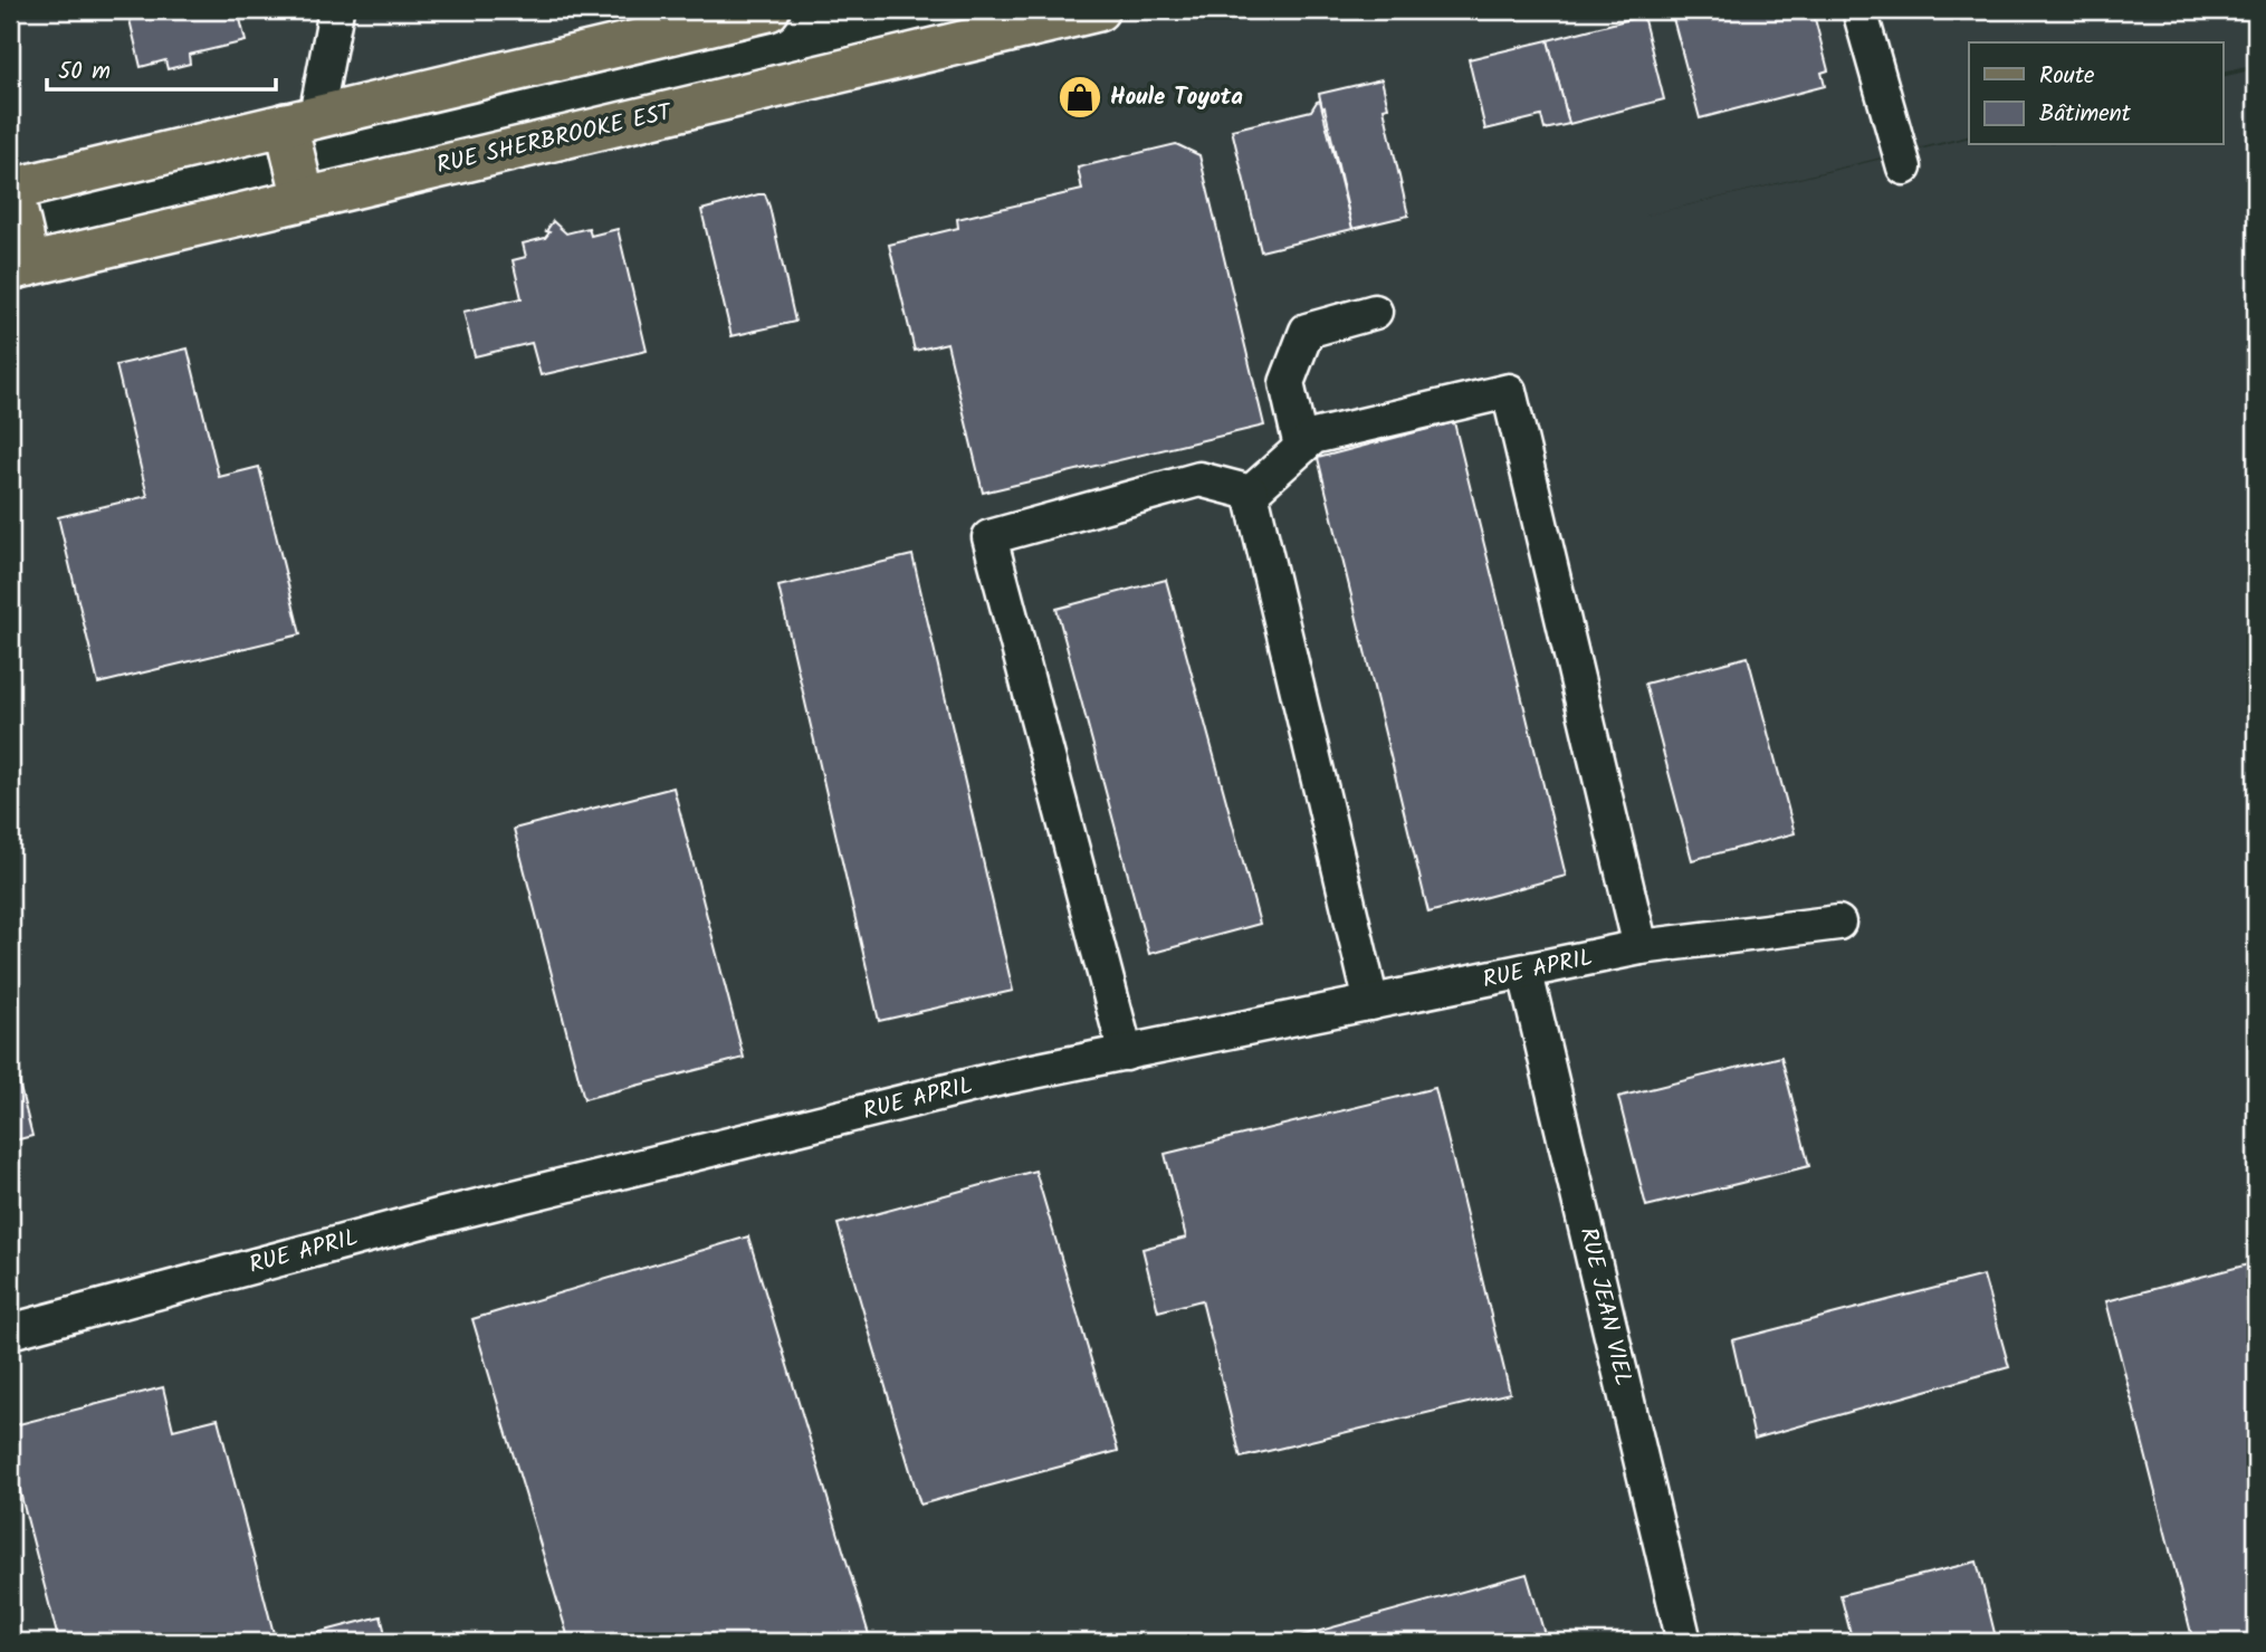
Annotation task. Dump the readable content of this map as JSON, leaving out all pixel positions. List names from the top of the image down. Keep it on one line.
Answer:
{"streets":{"main road":["RUE SHERBROOKE EST"],"street":["RUE APRIL","RUE JEAN VIEL"]},"crossings":[["RUE APRIL","RUE JEAN VIEL"]],"places":{"shop":["Houle Toyota"]},"legend":["Route","Bâtiment"],"scale_bar":"50 m"}
